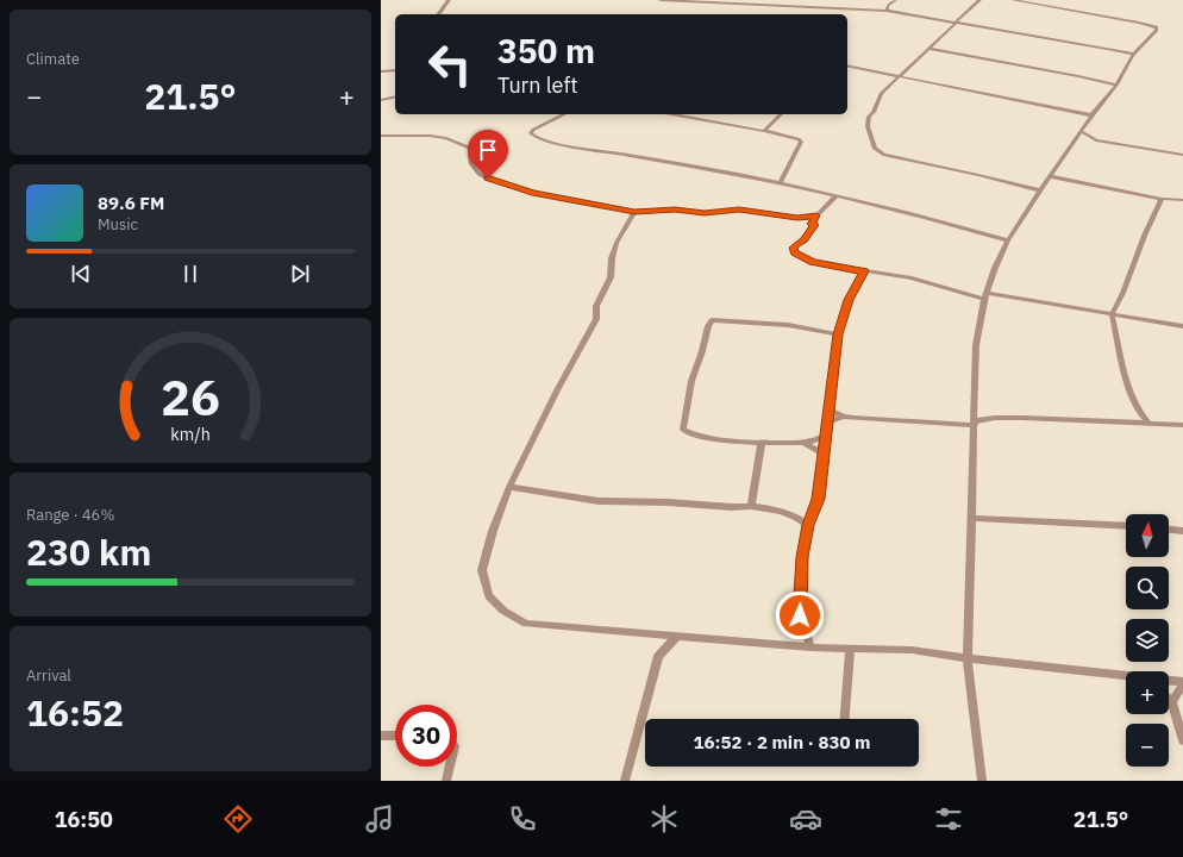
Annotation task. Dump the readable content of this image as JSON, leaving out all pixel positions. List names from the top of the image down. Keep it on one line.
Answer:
{"north":"top","page":{"tile":["Climate",["Range · 46%","230 km"],["Arrival","16:52"]],"turn":["350 m","Turn left"],"heat":["−","21.5°","+"],"song":["89.6 FM","Music"],"map_buttons":["+","−"],"limit":"30","trip":"16:52 · 2 min · 830 m","tabs":["16:50","21.5°"],"gauge":["26","km/h"]}}
